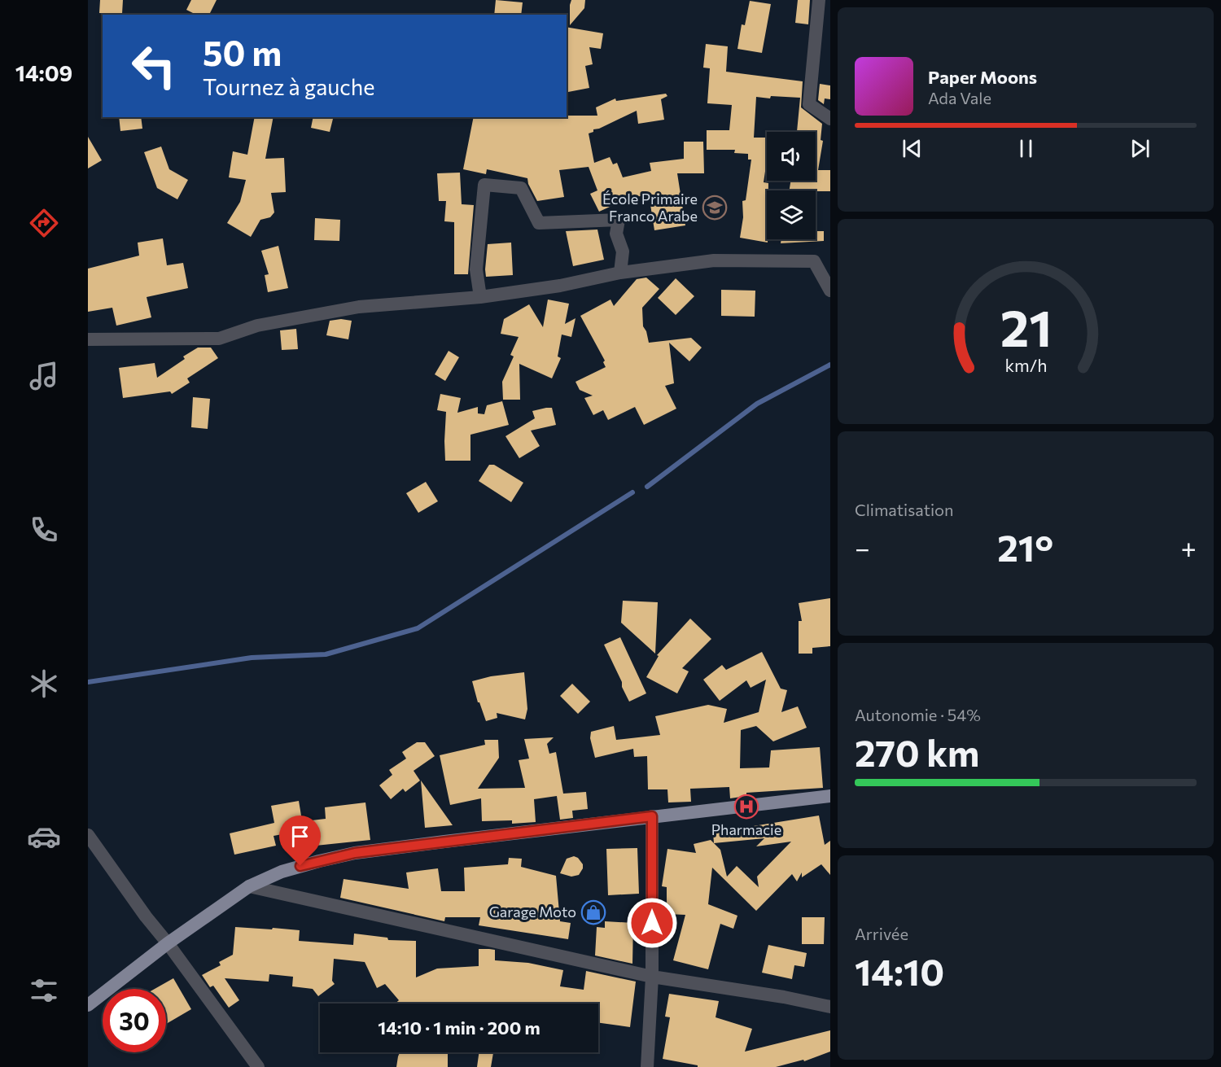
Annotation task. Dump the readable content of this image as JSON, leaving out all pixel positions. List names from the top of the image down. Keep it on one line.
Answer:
{"places":{"school or university":["École Primaire Franco Arabe"],"hospital":["Pharmacie"],"shop":["Garage Moto"]},"page":{"tabs":"14:09","turn":["50 m","Tournez à gauche"],"song":["Paper Moons","Ada Vale"],"tile":["Climatisation",["Autonomie · 54%","270 km"],["Arrivée","14:10"]],"heat":["−","21°","+"],"limit":"30","trip":"14:10 · 1 min · 200 m","gauge":["21","km/h"]}}
